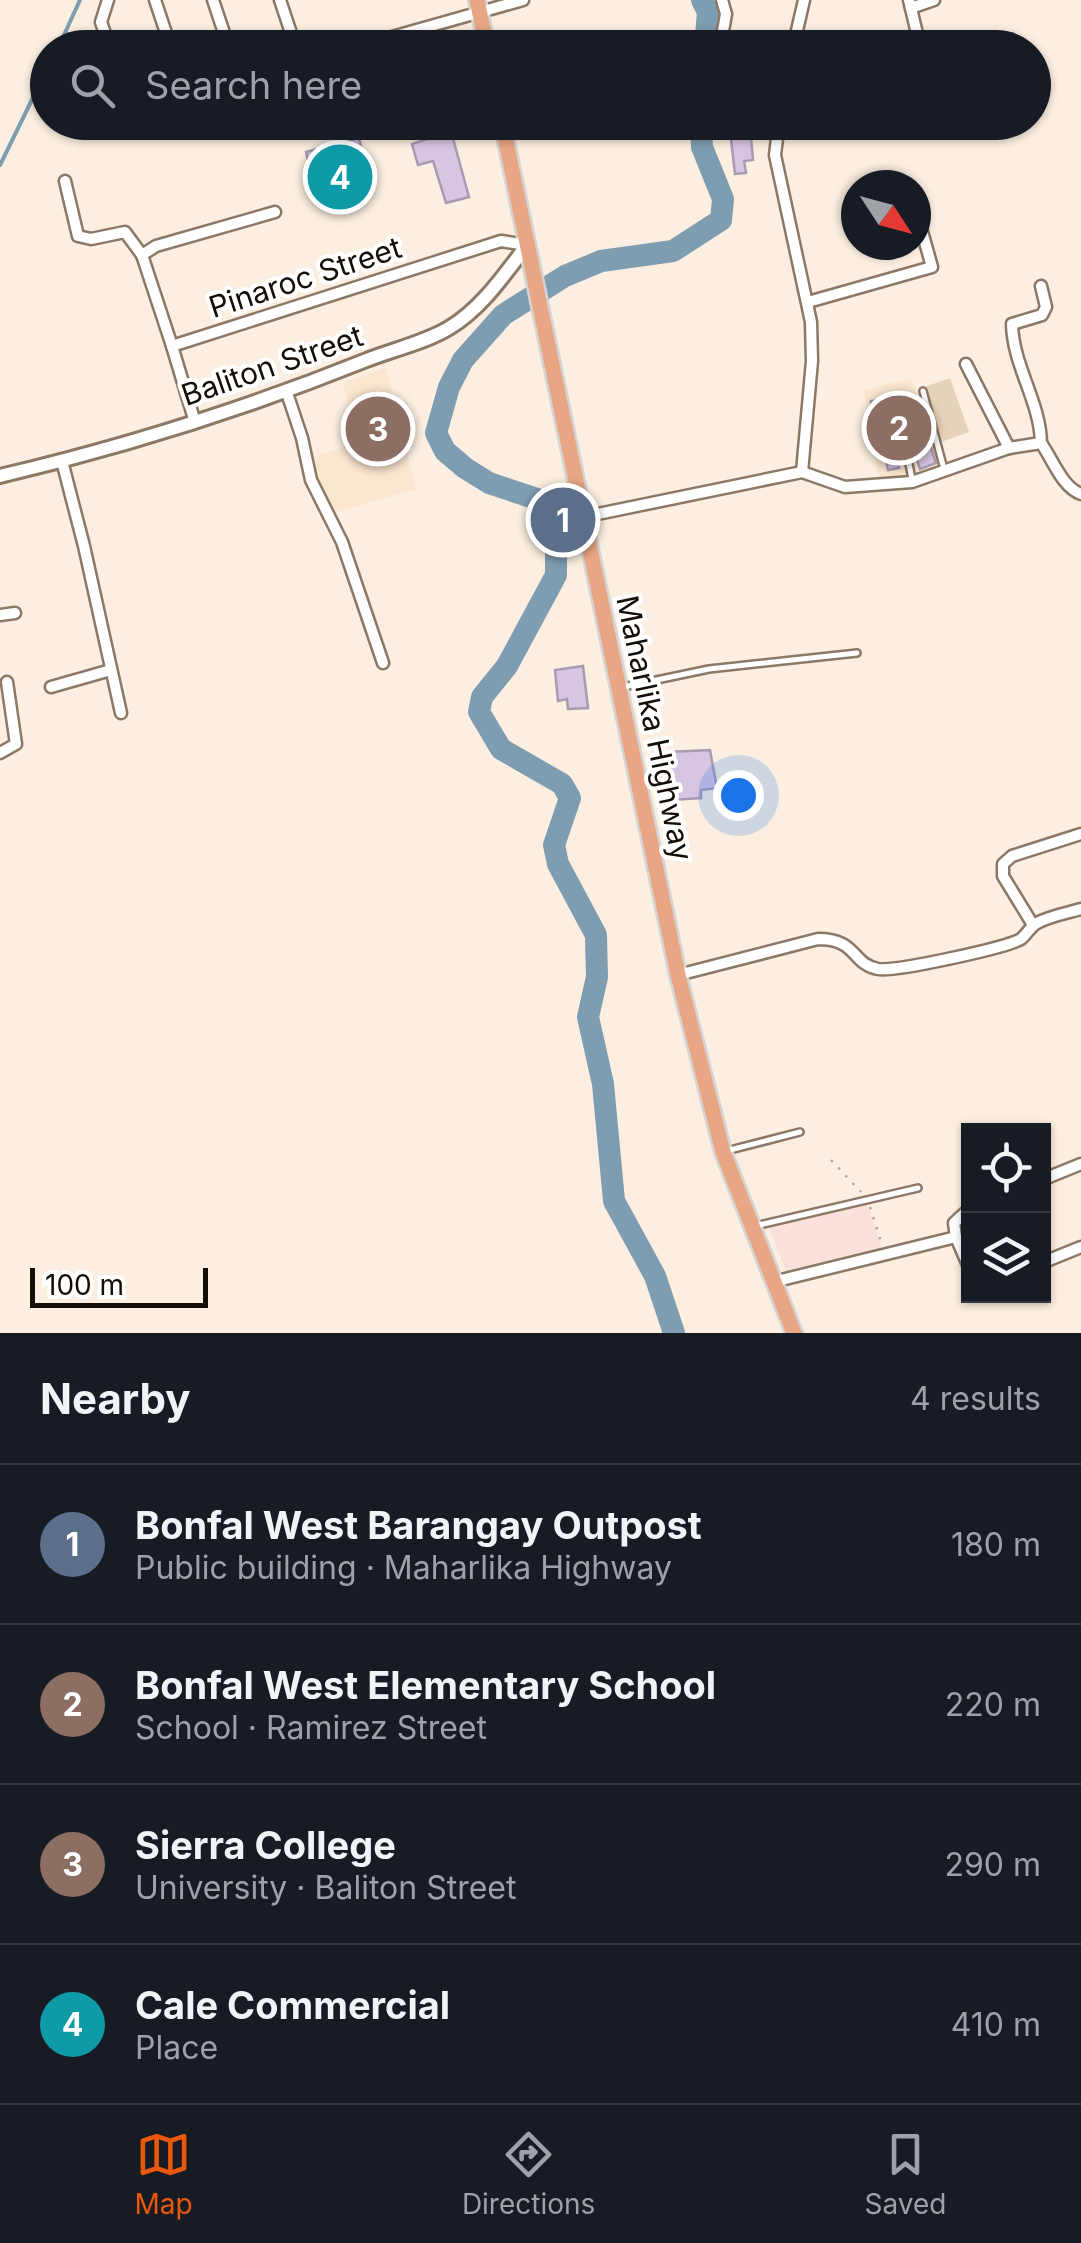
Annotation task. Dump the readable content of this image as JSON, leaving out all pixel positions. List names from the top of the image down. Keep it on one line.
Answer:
{"streets":{"main road":["Maharlika Highway"],"street":["Pinaroc Street","Baliton Street"]},"crossings":[["Pinaroc Street","Baliton Street"],["Pinaroc Street","Maharlika Highway"],["Baliton Street","Maharlika Highway"]],"scale_bar":"100 m","north":"bottom right","page":{"search":"Search here","pins":["4","2","3","1"],"scale":"100 m","heading":["Nearby","4 results"],"list":[{"mark":"1","name":"Bonfal West Barangay Outpost","note":"Public building · Maharlika Highway","value":"180 m"},{"mark":"2","name":"Bonfal West Elementary School","note":"School · Ramirez Street","value":"220 m"},{"mark":"3","name":"Sierra College","note":"University · Baliton Street","value":"290 m"},{"mark":"4","name":"Cale Commercial","note":"Place","value":"410 m"}],"nav":["Map","Directions","Saved"]}}
